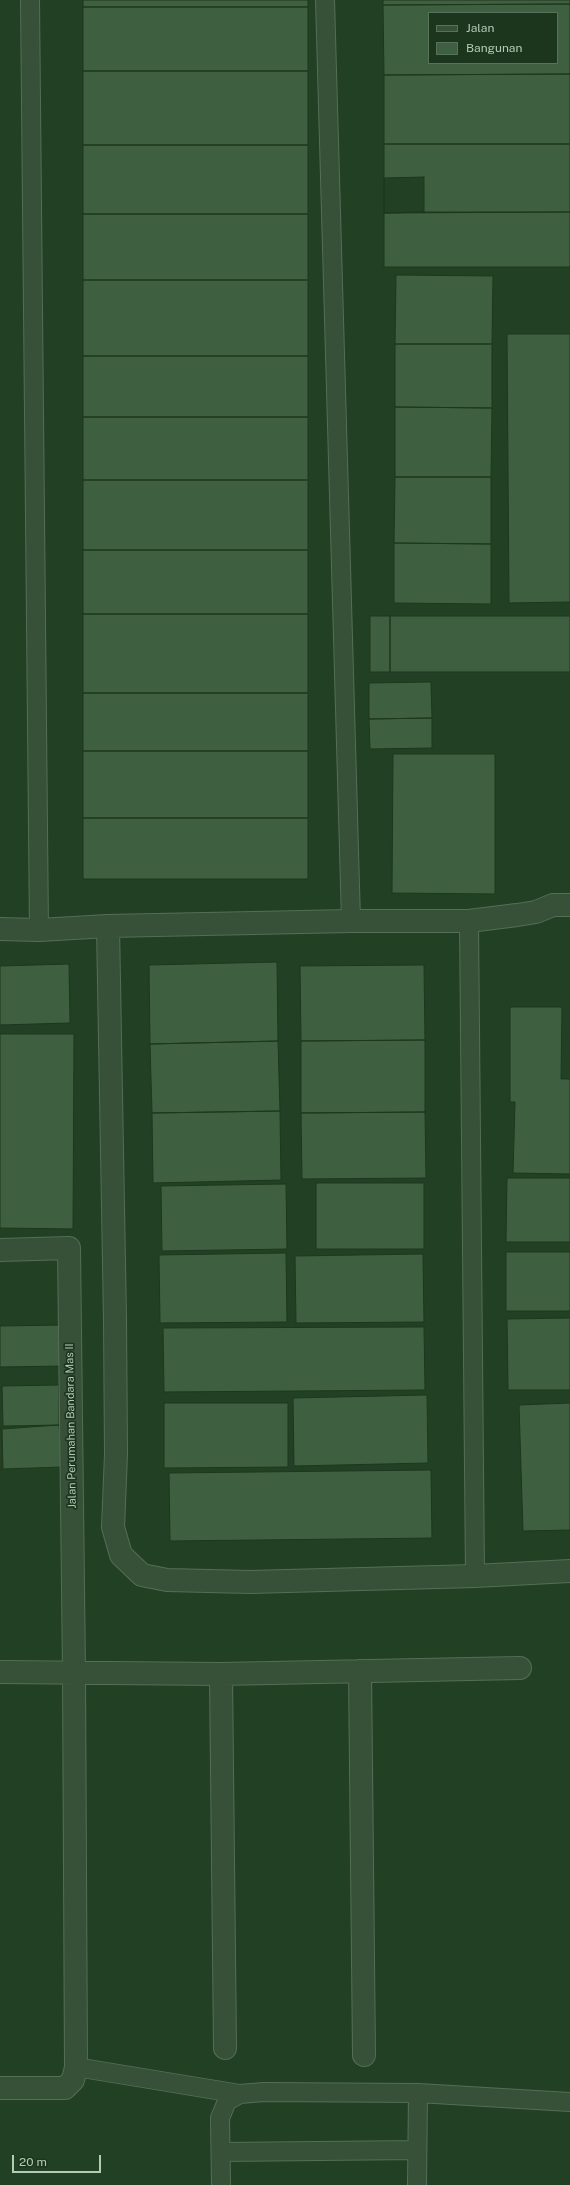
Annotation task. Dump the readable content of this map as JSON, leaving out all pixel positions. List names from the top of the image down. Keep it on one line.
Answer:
{"streets":{"street":["Jalan Perumahan Bandara Mas II"]},"legend":["Jalan","Bangunan"],"scale_bar":"20 m"}
